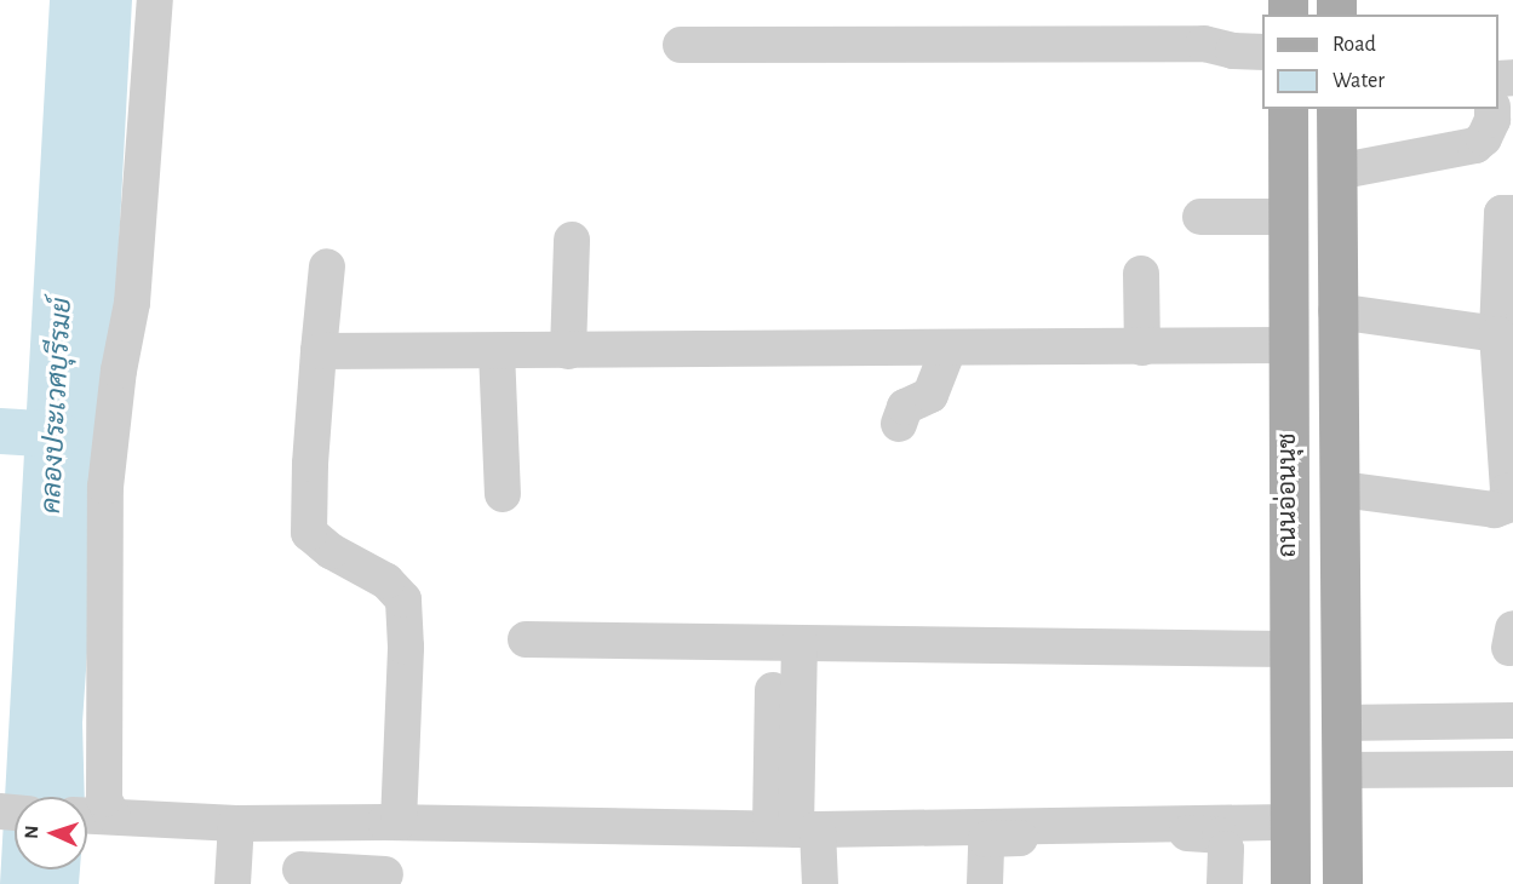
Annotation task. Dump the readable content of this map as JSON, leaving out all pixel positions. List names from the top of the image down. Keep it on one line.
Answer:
{"streets":{"main road":["ถนนอ่อนนุช"]},"water":["คลองประเวศบุรีรมย์"],"legend":["Road","Water"],"north":"left"}
